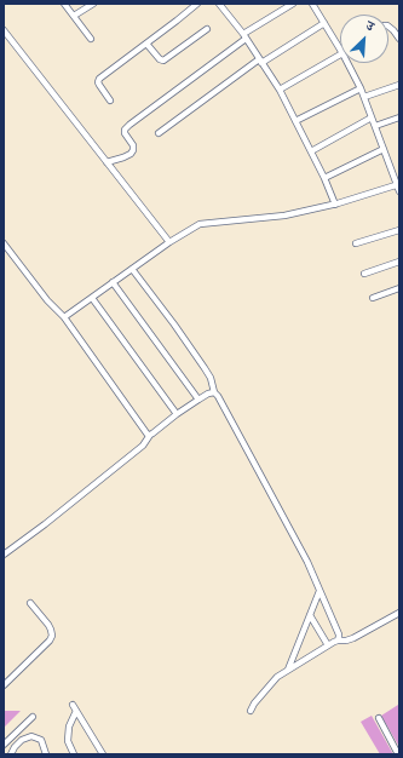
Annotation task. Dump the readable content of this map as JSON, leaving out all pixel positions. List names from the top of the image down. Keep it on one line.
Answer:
{"north":"top right"}
